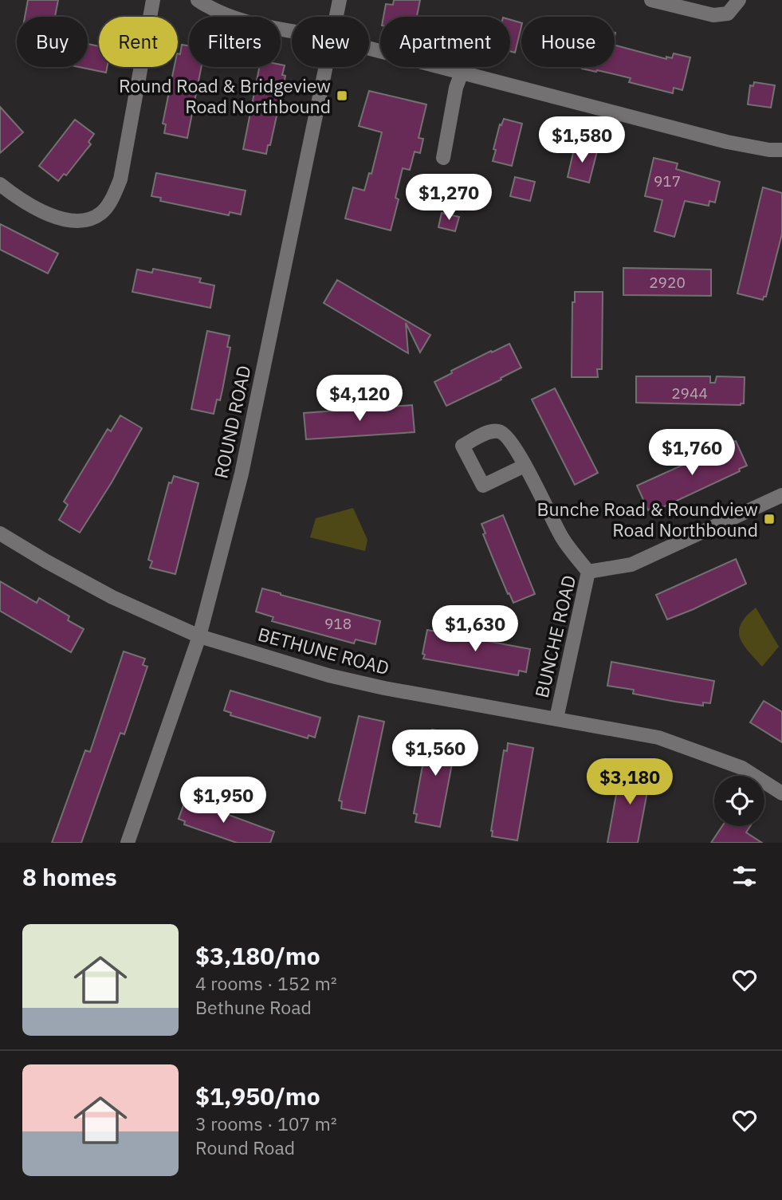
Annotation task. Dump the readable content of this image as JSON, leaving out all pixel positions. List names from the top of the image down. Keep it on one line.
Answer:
{"streets":{"street":["ROUND ROAD","BUNCHE ROAD","BETHUNE ROAD"]},"crossings":[["ROUND ROAD","BETHUNE ROAD"],["BUNCHE ROAD","BETHUNE ROAD"]],"places":{"transit":["Round Road & Bridgeview Road Northbound","Bunche Road & Roundview Road Northbound"]},"house_numbers":["917","2920","2944","918"],"page":{"chip":["Buy","Rent","Filters","New","Apartment","House"],"price":["$1,580","$1,270","$4,120","$1,760","$1,630","$1,560","$3,180","$1,950"],"heading":"8 homes","list":[{"name":"$3,180/mo","note":"4 rooms · 152 m² · Bethune Road"},{"name":"$1,950/mo","note":"3 rooms · 107 m² · Round Road"}]}}
